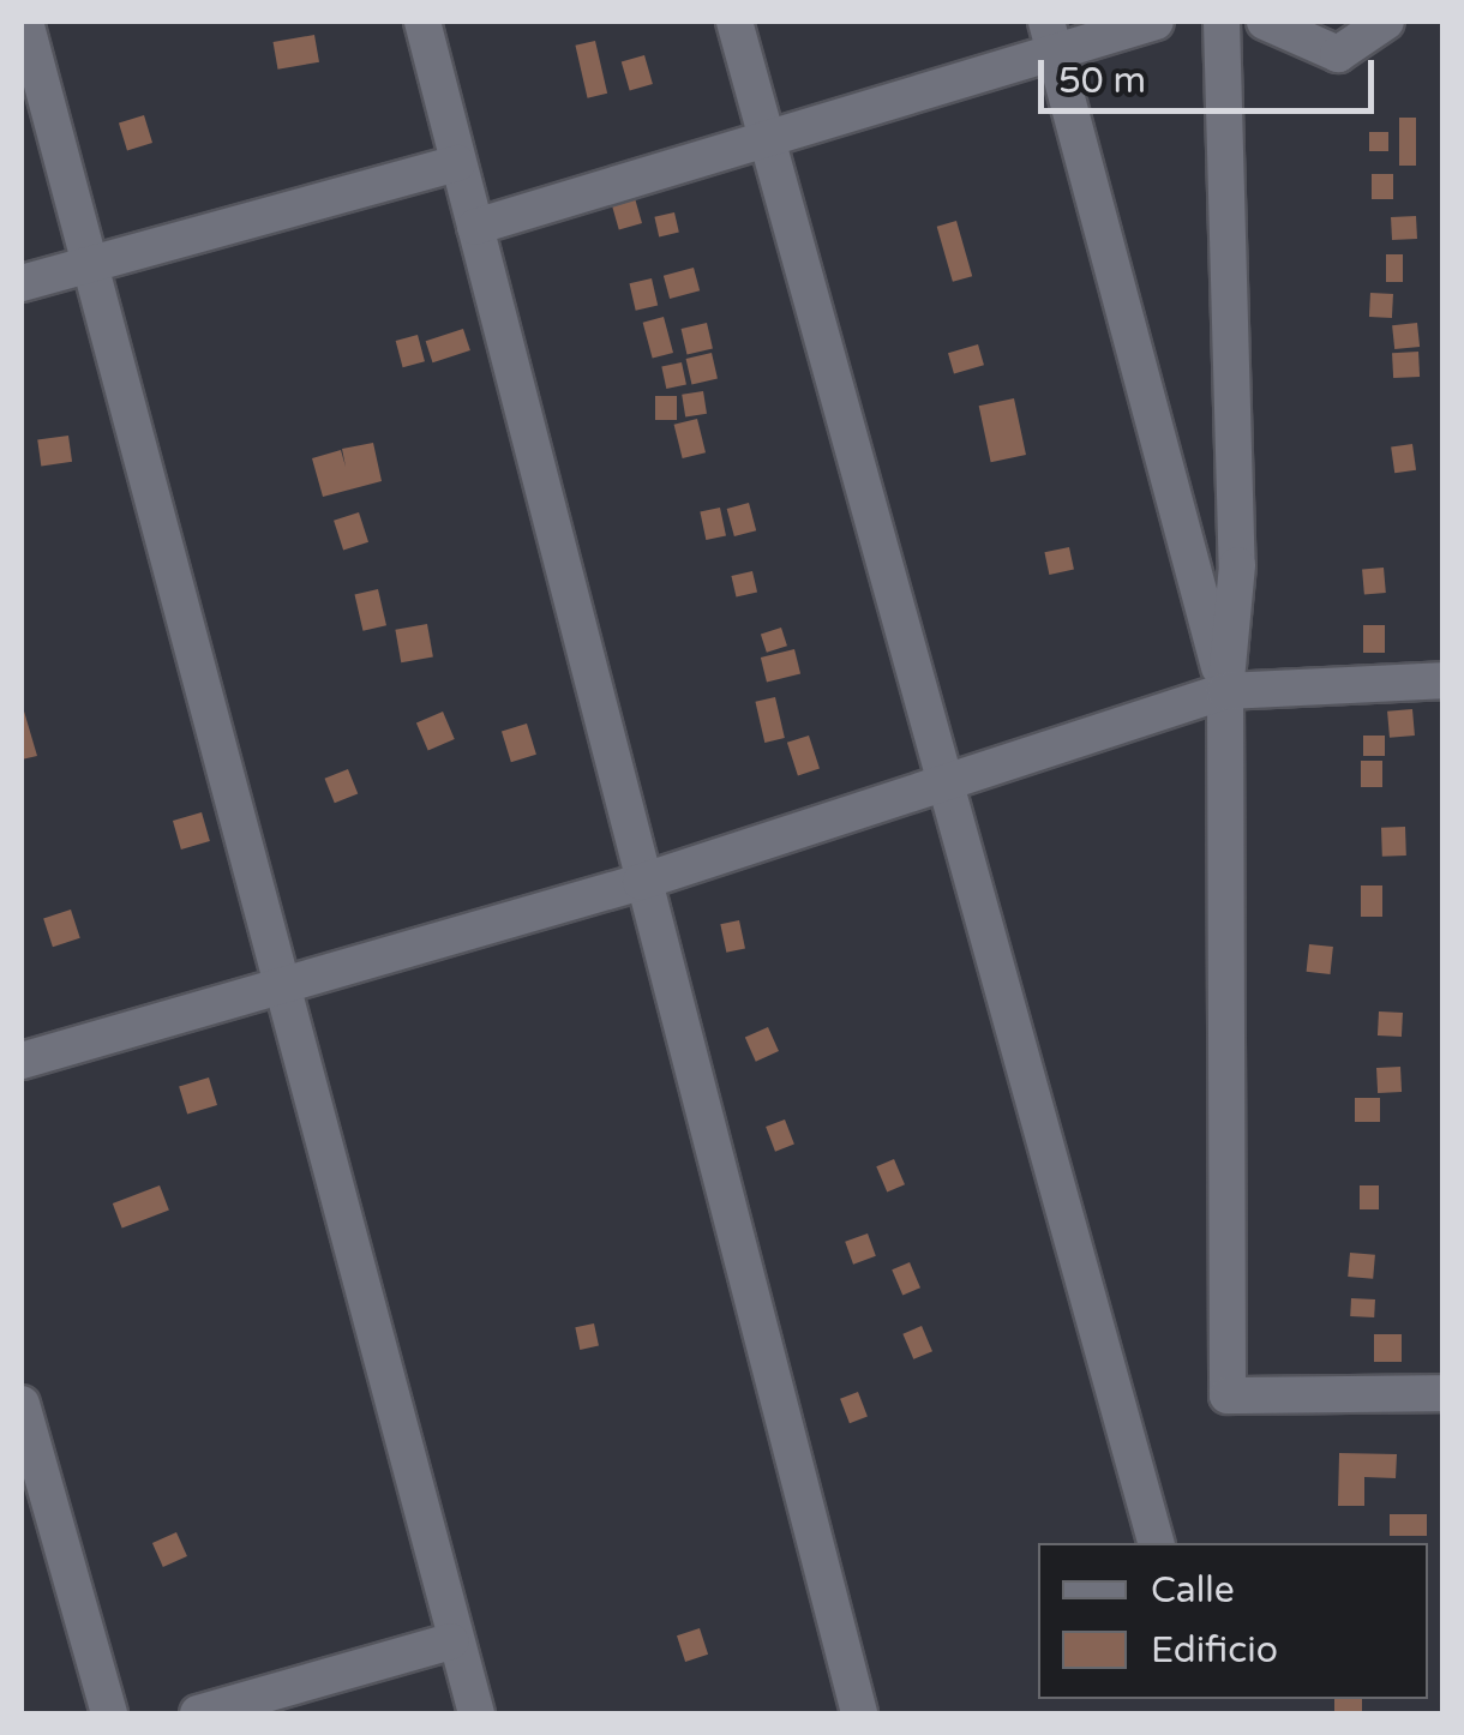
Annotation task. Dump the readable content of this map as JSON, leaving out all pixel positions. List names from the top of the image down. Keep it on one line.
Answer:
{"legend":["Calle","Edificio"],"scale_bar":"50 m"}
